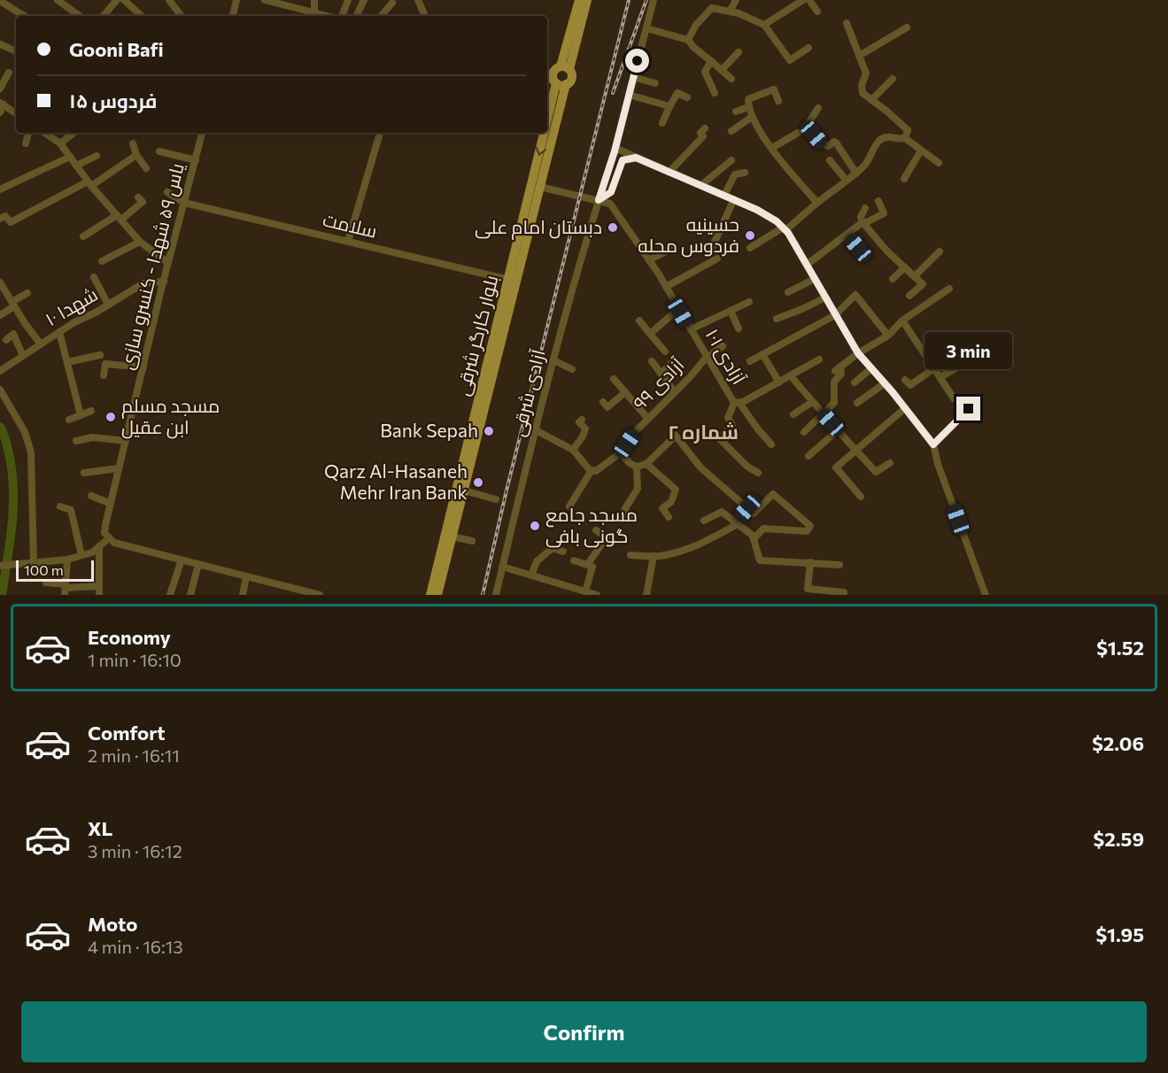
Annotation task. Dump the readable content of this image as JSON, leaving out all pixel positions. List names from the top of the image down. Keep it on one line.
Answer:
{"streets":{"main road":["بلوار کارگر شرقی"],"street":["سلامت","یاس ۵۹ شهدا - کنسرو سازی","شهدا ۱۰","آزادی ۱۰۱","آزادی ٩٩","آزادی شرقی"]},"crossings":[["سلامت","یاس ۵۹ شهدا - کنسرو سازی"],["سلامت","بلوار کارگر شرقی"],["یاس ۵۹ شهدا - کنسرو سازی","شهدا ۱۰"],["آزادی ۱۰۱","آزادی ٩٩"],["آزادی ۱۰۱","آزادی شرقی"]],"districts":["شماره ۲"],"places":["دبستان امام علی","حسینیه فردوس محله","مسجد مسلم ابن عقیل","Bank Sepah","Qarz Al-Hasaneh Mehr Iran Bank","مسجد جامع گونی بافی"],"scale_bar":"100 m","page":{"banner":["Gooni Bafi","فردوس ۱۵"],"bubble":"3 min","scale":"100 m","list":[{"name":"Economy","note":"1 min · 16:10","value":"$1.52"},{"name":"Comfort","note":"2 min · 16:11","value":"$2.06"},{"name":"XL","note":"3 min · 16:12","value":"$2.59"},{"name":"Moto","note":"4 min · 16:13","value":"$1.95"}],"buttons":"Confirm"}}
